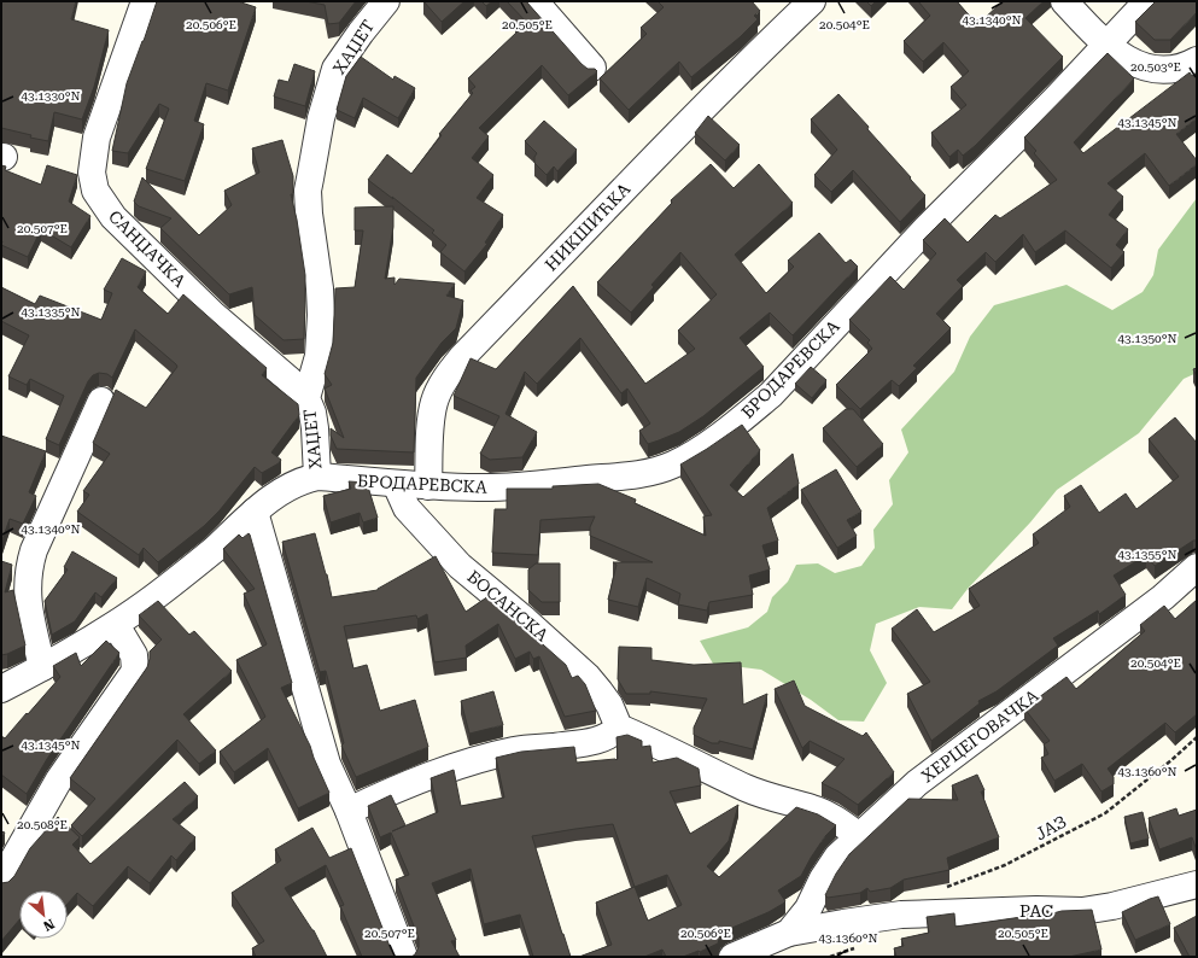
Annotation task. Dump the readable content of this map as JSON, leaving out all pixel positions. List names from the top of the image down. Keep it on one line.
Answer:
{"streets":{"street":["ХАЏЕТ","НИКШИЋКА","САНЏАЧКА","БРОДАРЕВСКА","БОСАНСКА","ХЕРЦЕГОВАЧКА","РАС"],"path":["ЈАЗ"]},"crossings":[["ХАЏЕТ","САНЏАЧКА"],["ХАЏЕТ","БРОДАРЕВСКА"],["НИКШИЋКА","БРОДАРЕВСКА"],["БРОДАРЕВСКА","БОСАНСКА"],["ХЕРЦЕГОВАЧКА","РАС"]],"north":"bottom right","coordinates":["43.1340°N","20.506°E","20.505°E","20.504°E","20.503°E","43.1330°N","43.1345°N","20.507°E","43.1335°N","43.1350°N","43.1355°N","43.1360°N","20.508°E"]}
